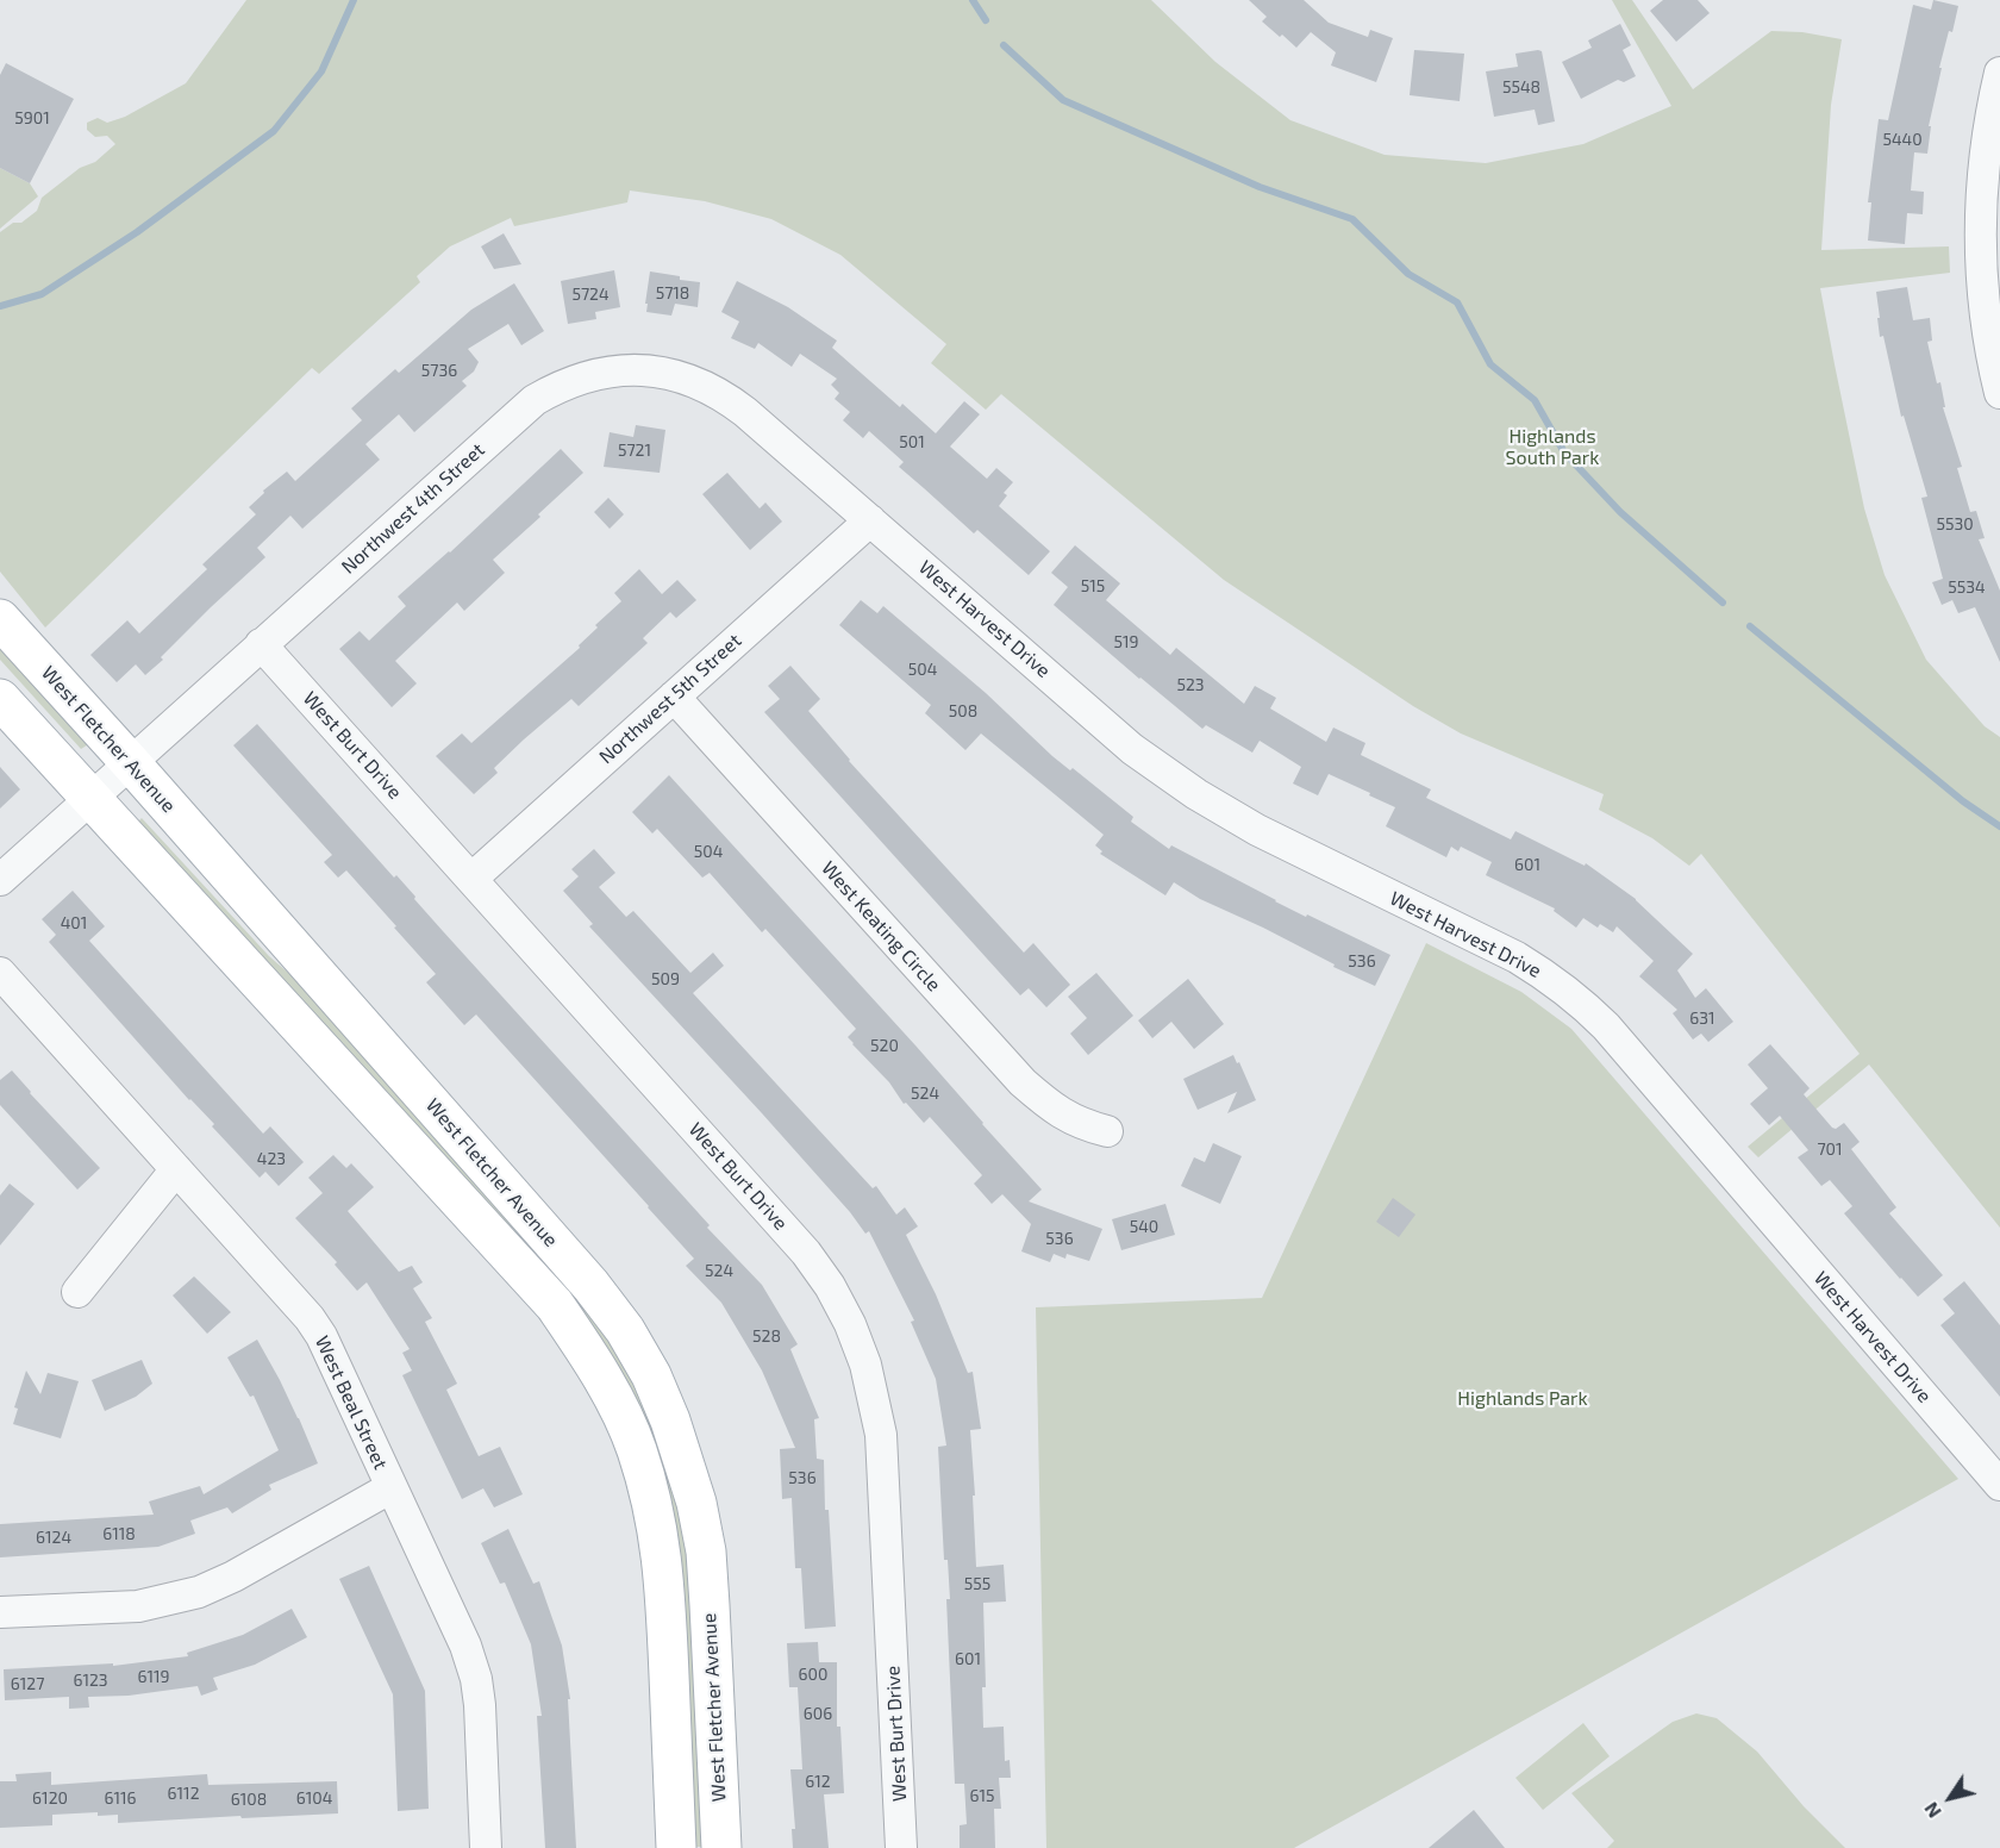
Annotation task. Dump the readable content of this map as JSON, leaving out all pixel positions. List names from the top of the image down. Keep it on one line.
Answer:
{"streets":{"main road":["West Fletcher Avenue"],"street":["Northwest 4th Street","West Harvest Drive","Northwest 5th Street","West Burt Drive","West Keating Circle","West Beal Street"]},"crossings":[["Northwest 4th Street","West Harvest Drive"],["Northwest 4th Street","Northwest 5th Street"],["Northwest 4th Street","West Fletcher Avenue"],["Northwest 4th Street","West Burt Drive"],["West Harvest Drive","Northwest 5th Street"],["Northwest 5th Street","West Burt Drive"],["Northwest 5th Street","West Keating Circle"]],"parks":["Highlands South Park","Highlands Park"],"house_numbers":["5548","5901","5440","5718","5724","5736","501","5721","5530","515","5534","519","504","523","508","504","601","401","536","509","631","520","524","701","423","540","536","524","528","536","6118","6124","555","601","600","6119","6123","6127","606","612","6112","615","6120","6116","6104","6108"],"north":"bottom left"}
